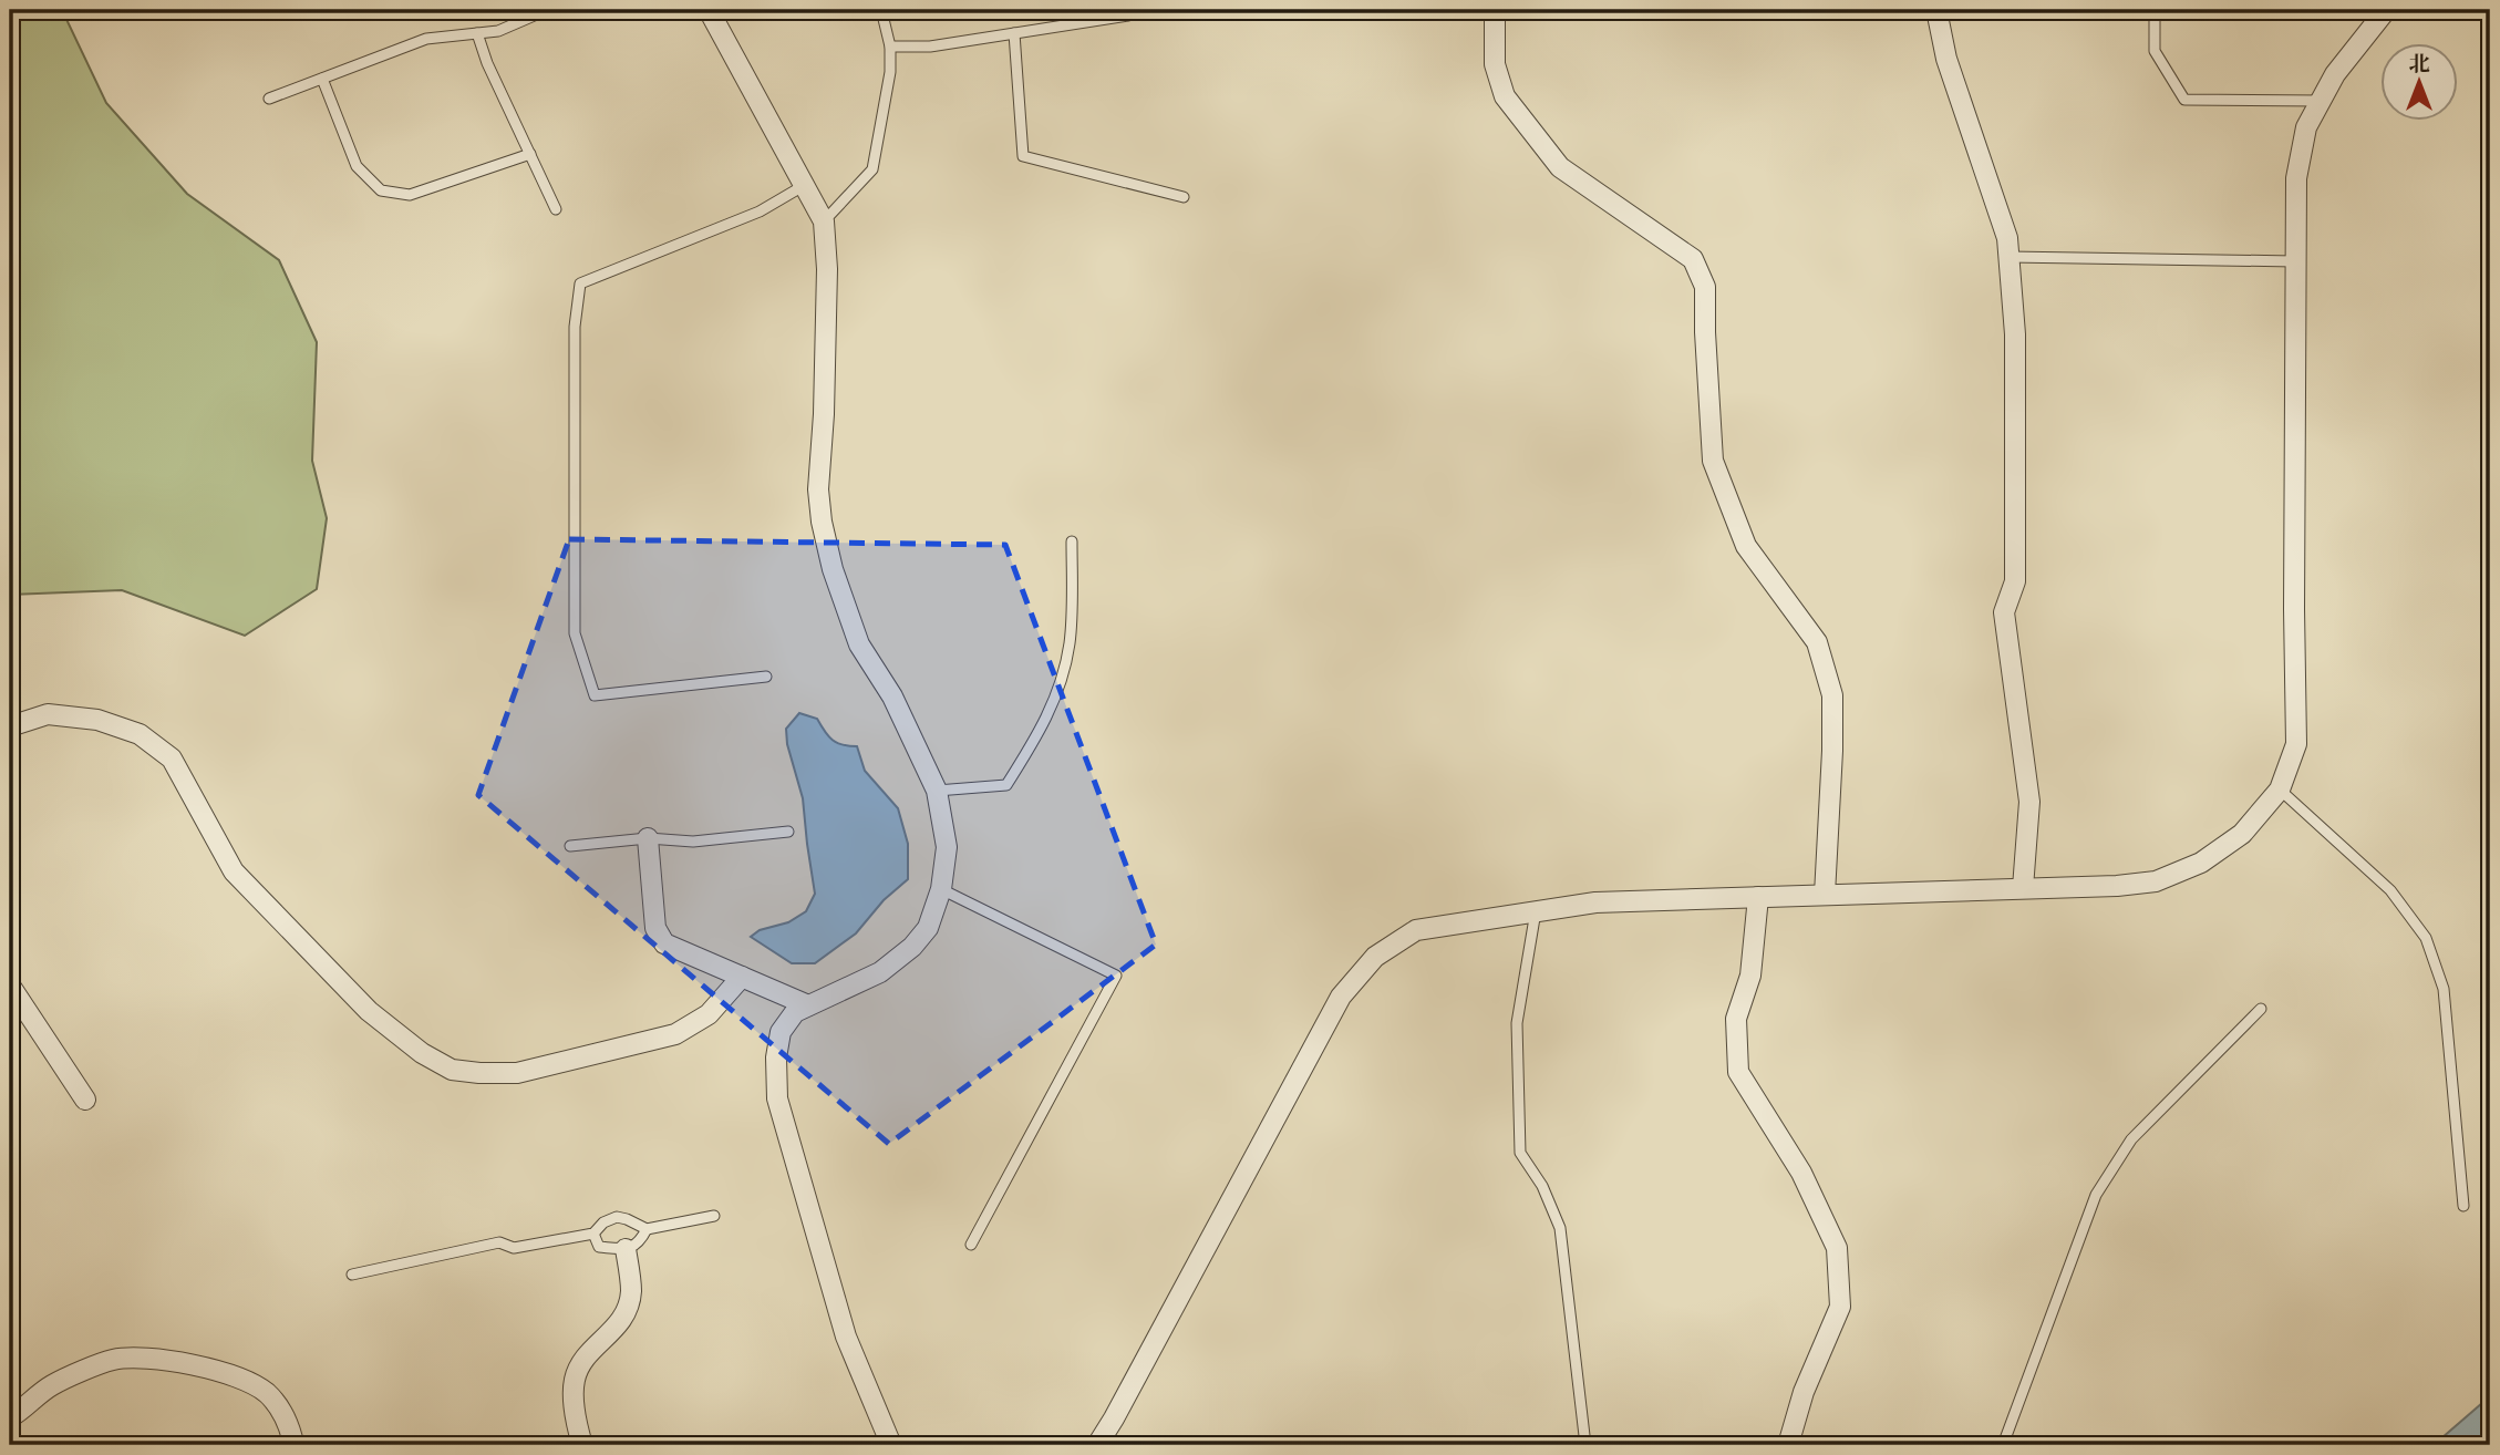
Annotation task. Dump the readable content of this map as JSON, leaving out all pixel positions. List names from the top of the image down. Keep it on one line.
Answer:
{"north":"top"}
